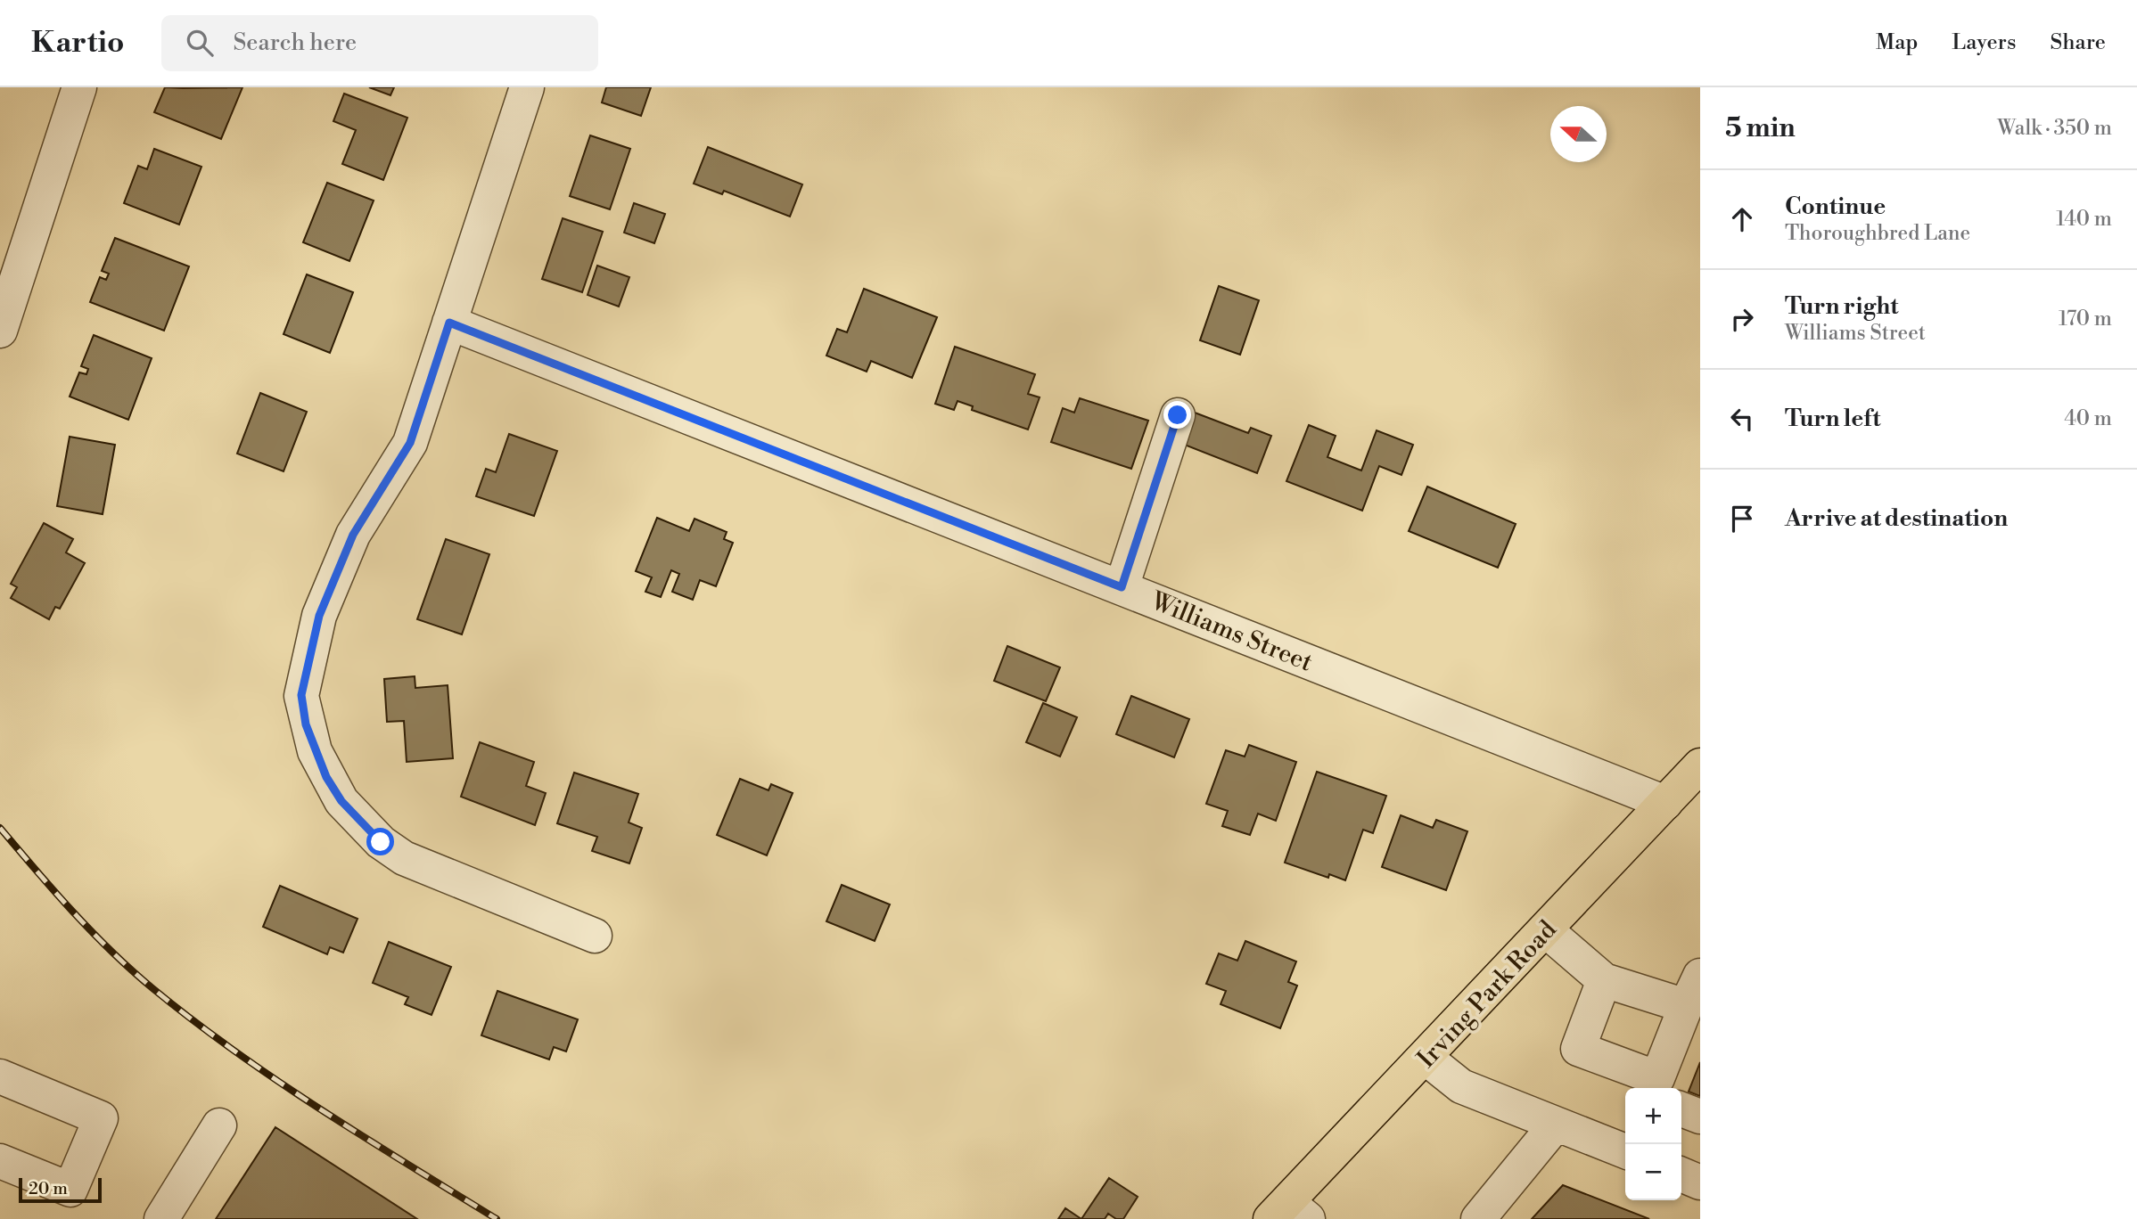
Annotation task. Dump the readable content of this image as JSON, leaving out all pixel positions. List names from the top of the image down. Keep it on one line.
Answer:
{"streets":{"main road":["Irving Park Road"],"street":["Williams Street"]},"crossings":[["Williams Street","Irving Park Road"]],"scale_bar":"20 m","north":"left","page":{"header":"Kartio","search":"Search here","nav":["Map","Layers","Share"],"heading":["5 min","Walk · 350 m"],"list":[["Continue","Thoroughbred Lane","140 m"],["Turn right","Williams Street","170 m"],["Turn left","40 m"],"Arrive at destination"],"map_buttons":["+","−"],"scale":"20 m"}}
